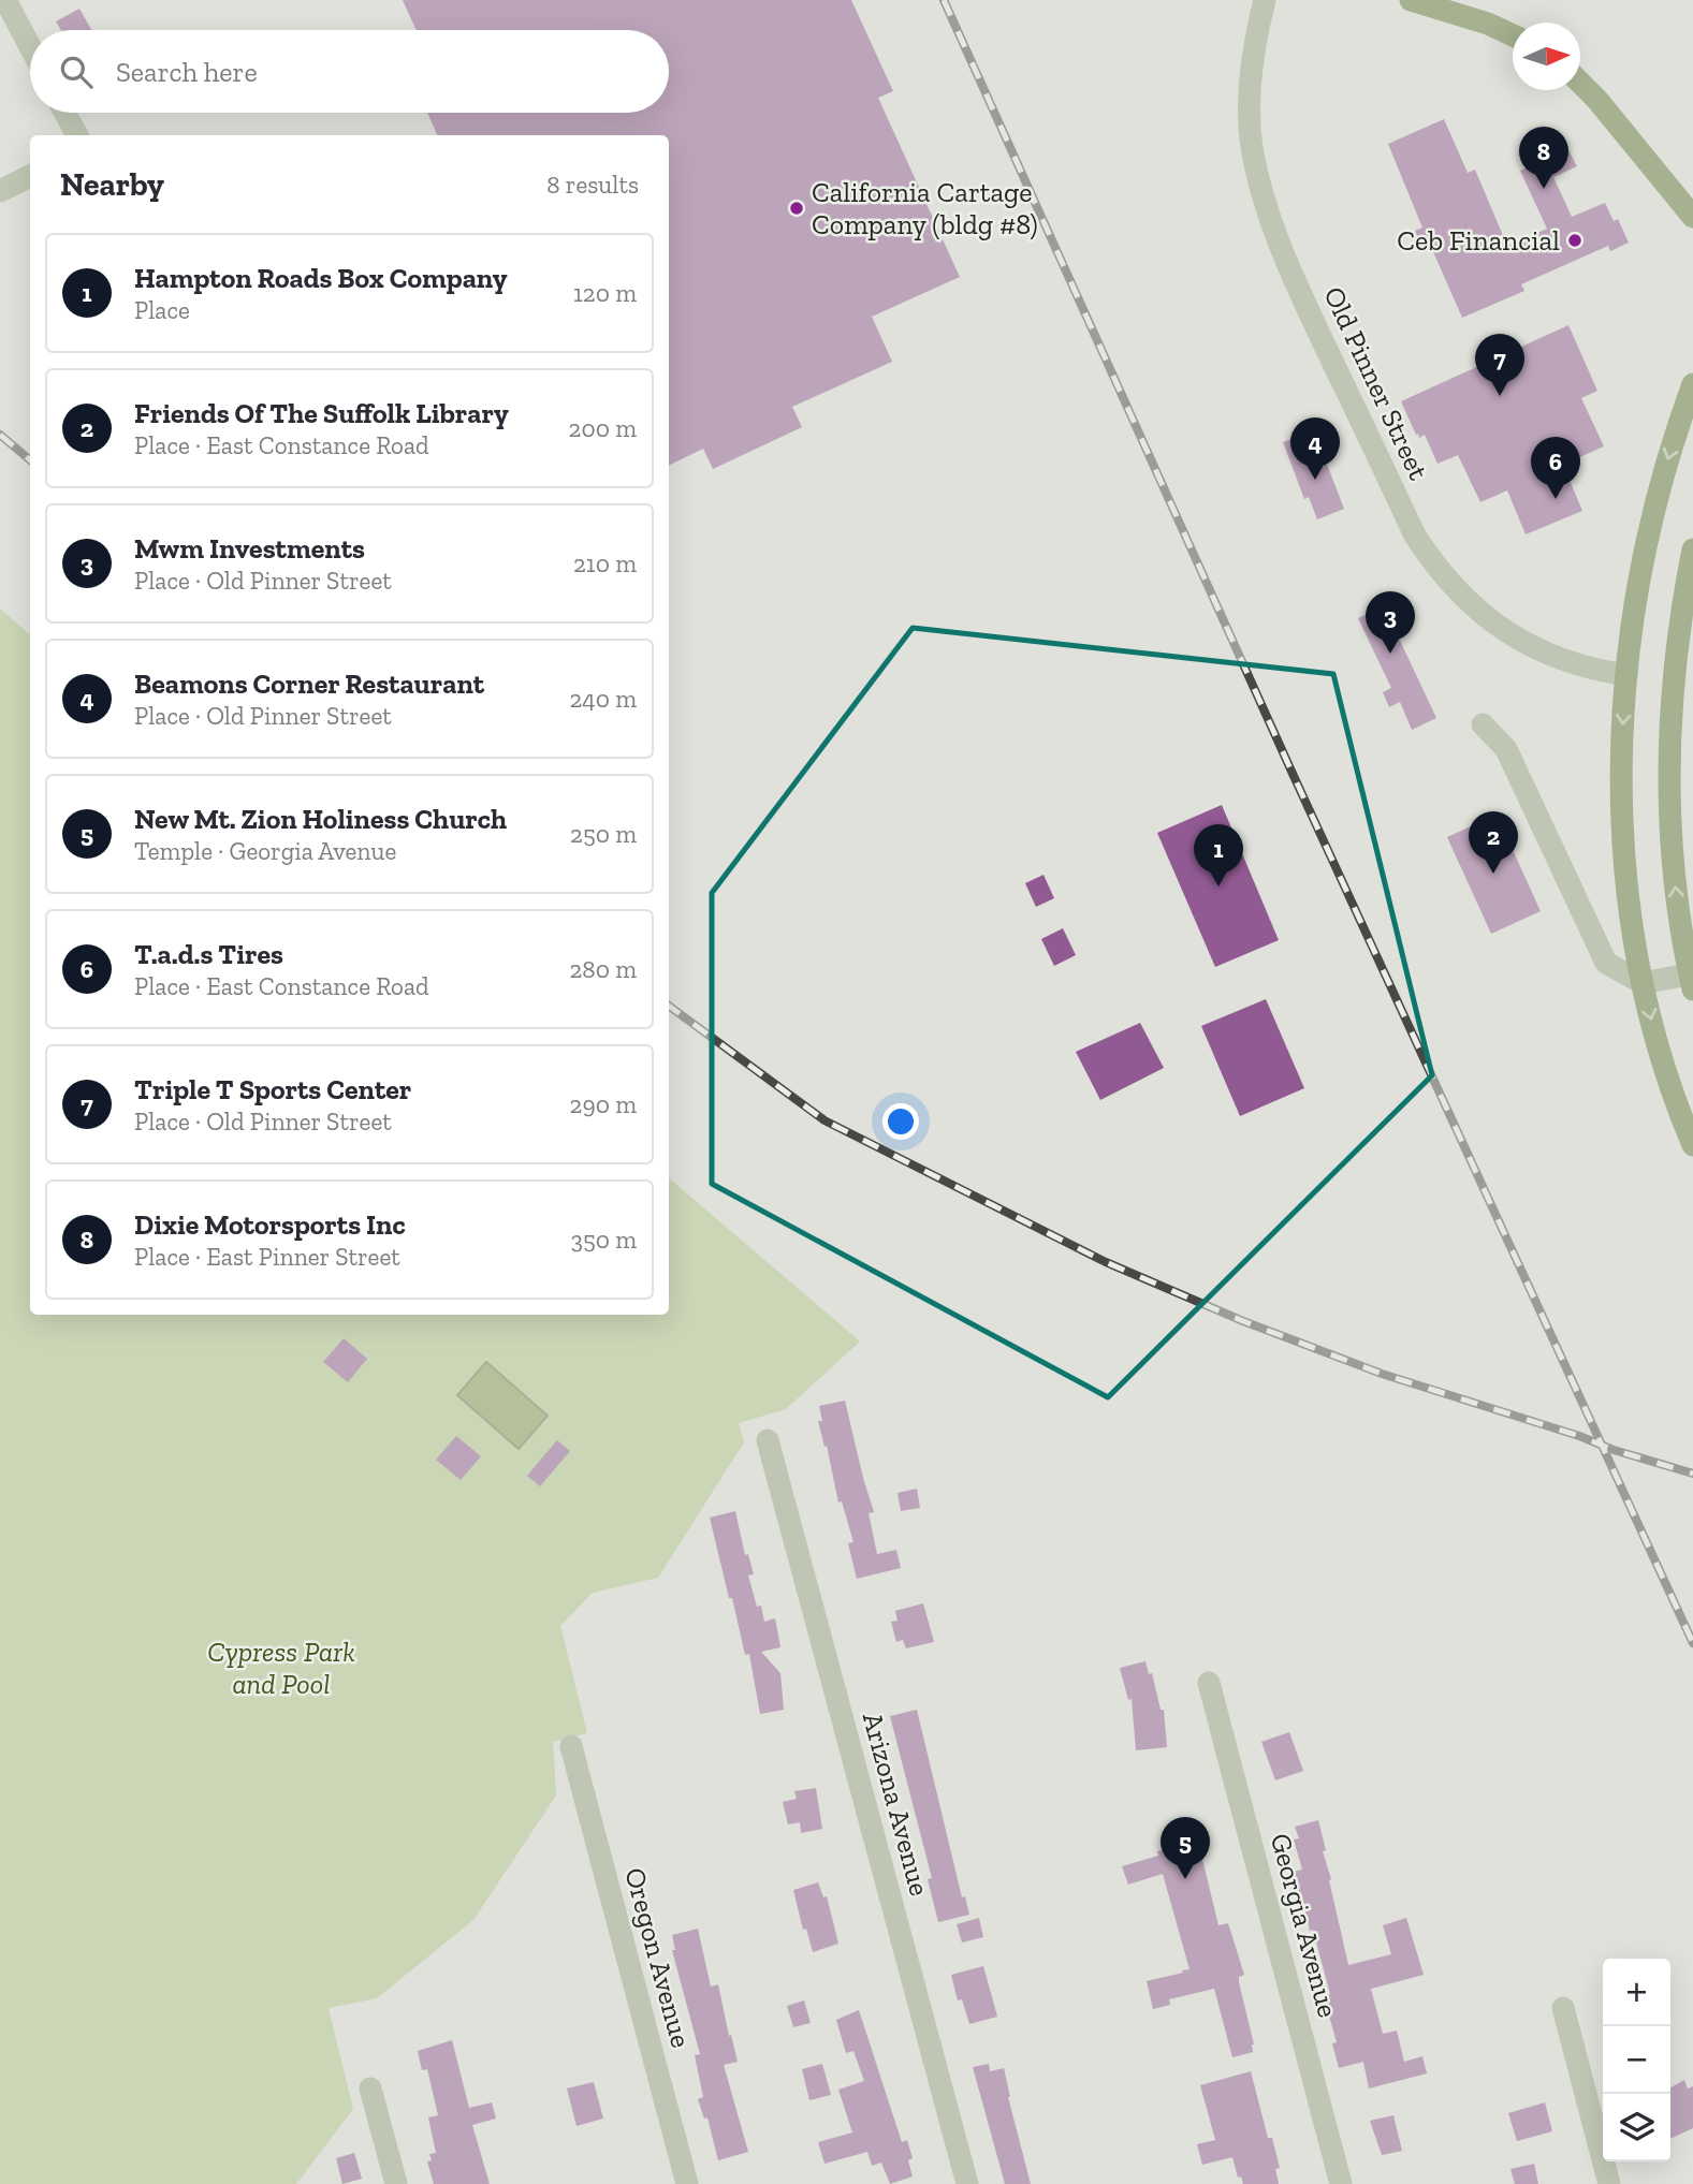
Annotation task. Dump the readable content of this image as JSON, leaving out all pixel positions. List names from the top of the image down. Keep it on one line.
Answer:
{"streets":{"street":["Old Pinner Street","Arizona Avenue","Georgia Avenue","Oregon Avenue"]},"parks":["Cypress Park and Pool"],"places":["California Cartage Company (bldg #8)","Ceb Financial"],"north":"right","page":{"search":"Search here","pins":["8","7","4","6","3","2","1","5"],"heading":["Nearby","8 results"],"list":[{"mark":"1","name":"Hampton Roads Box Company","note":"Place","value":"120 m"},{"mark":"2","name":"Friends Of The Suffolk Library","note":"Place · East Constance Road","value":"200 m"},{"mark":"3","name":"Mwm Investments","note":"Place · Old Pinner Street","value":"210 m"},{"mark":"4","name":"Beamons Corner Restaurant","note":"Place · Old Pinner Street","value":"240 m"},{"mark":"5","name":"New Mt. Zion Holiness Church","note":"Temple · Georgia Avenue","value":"250 m"},{"mark":"6","name":"T.a.d.s Tires","note":"Place · East Constance Road","value":"280 m"},{"mark":"7","name":"Triple T Sports Center","note":"Place · Old Pinner Street","value":"290 m"},{"mark":"8","name":"Dixie Motorsports Inc","note":"Place · East Pinner Street","value":"350 m"}],"map_buttons":["+","−"]}}
